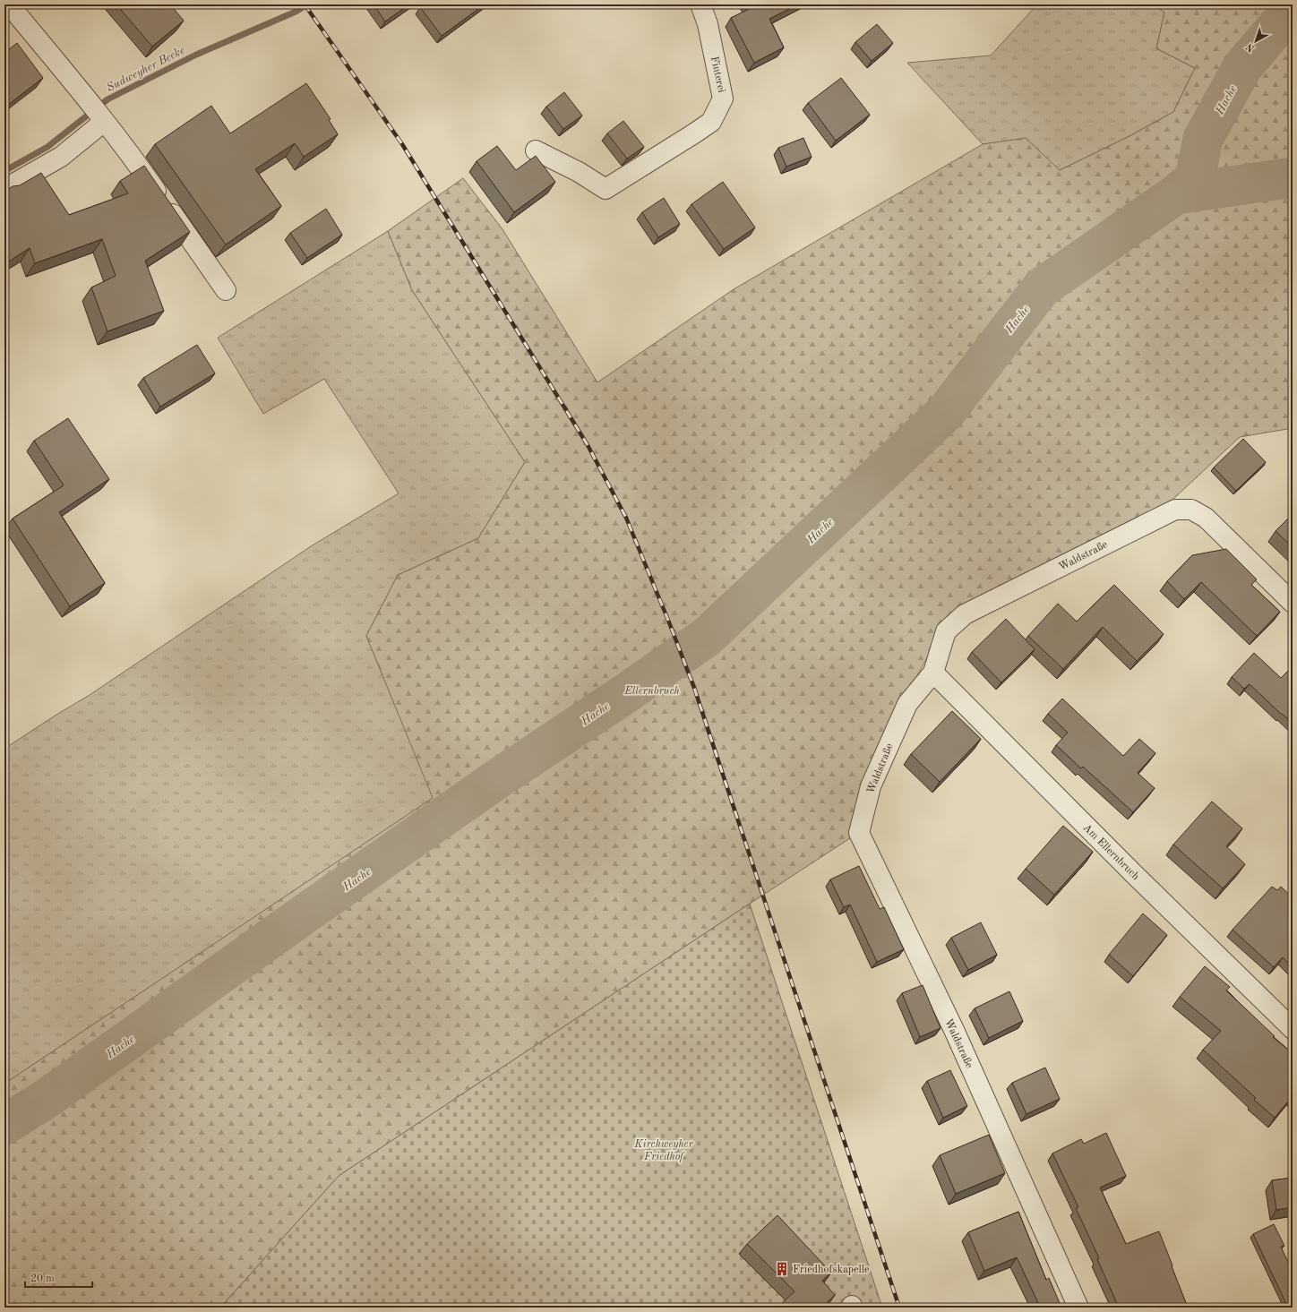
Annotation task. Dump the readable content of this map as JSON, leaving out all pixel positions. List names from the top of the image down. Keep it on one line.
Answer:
{"streets":{"street":["Finterei","Waldstraße","Am Ellernbruch"]},"crossings":[["Waldstraße","Am Ellernbruch"]],"water":["Sudweyher Beeke","Hache"],"parks":["Ellernbruch","Kirchweyher Friedhof"],"places":{"building":["Friedhofskapelle"]},"scale_bar":"20 m","north":"bottom left"}
